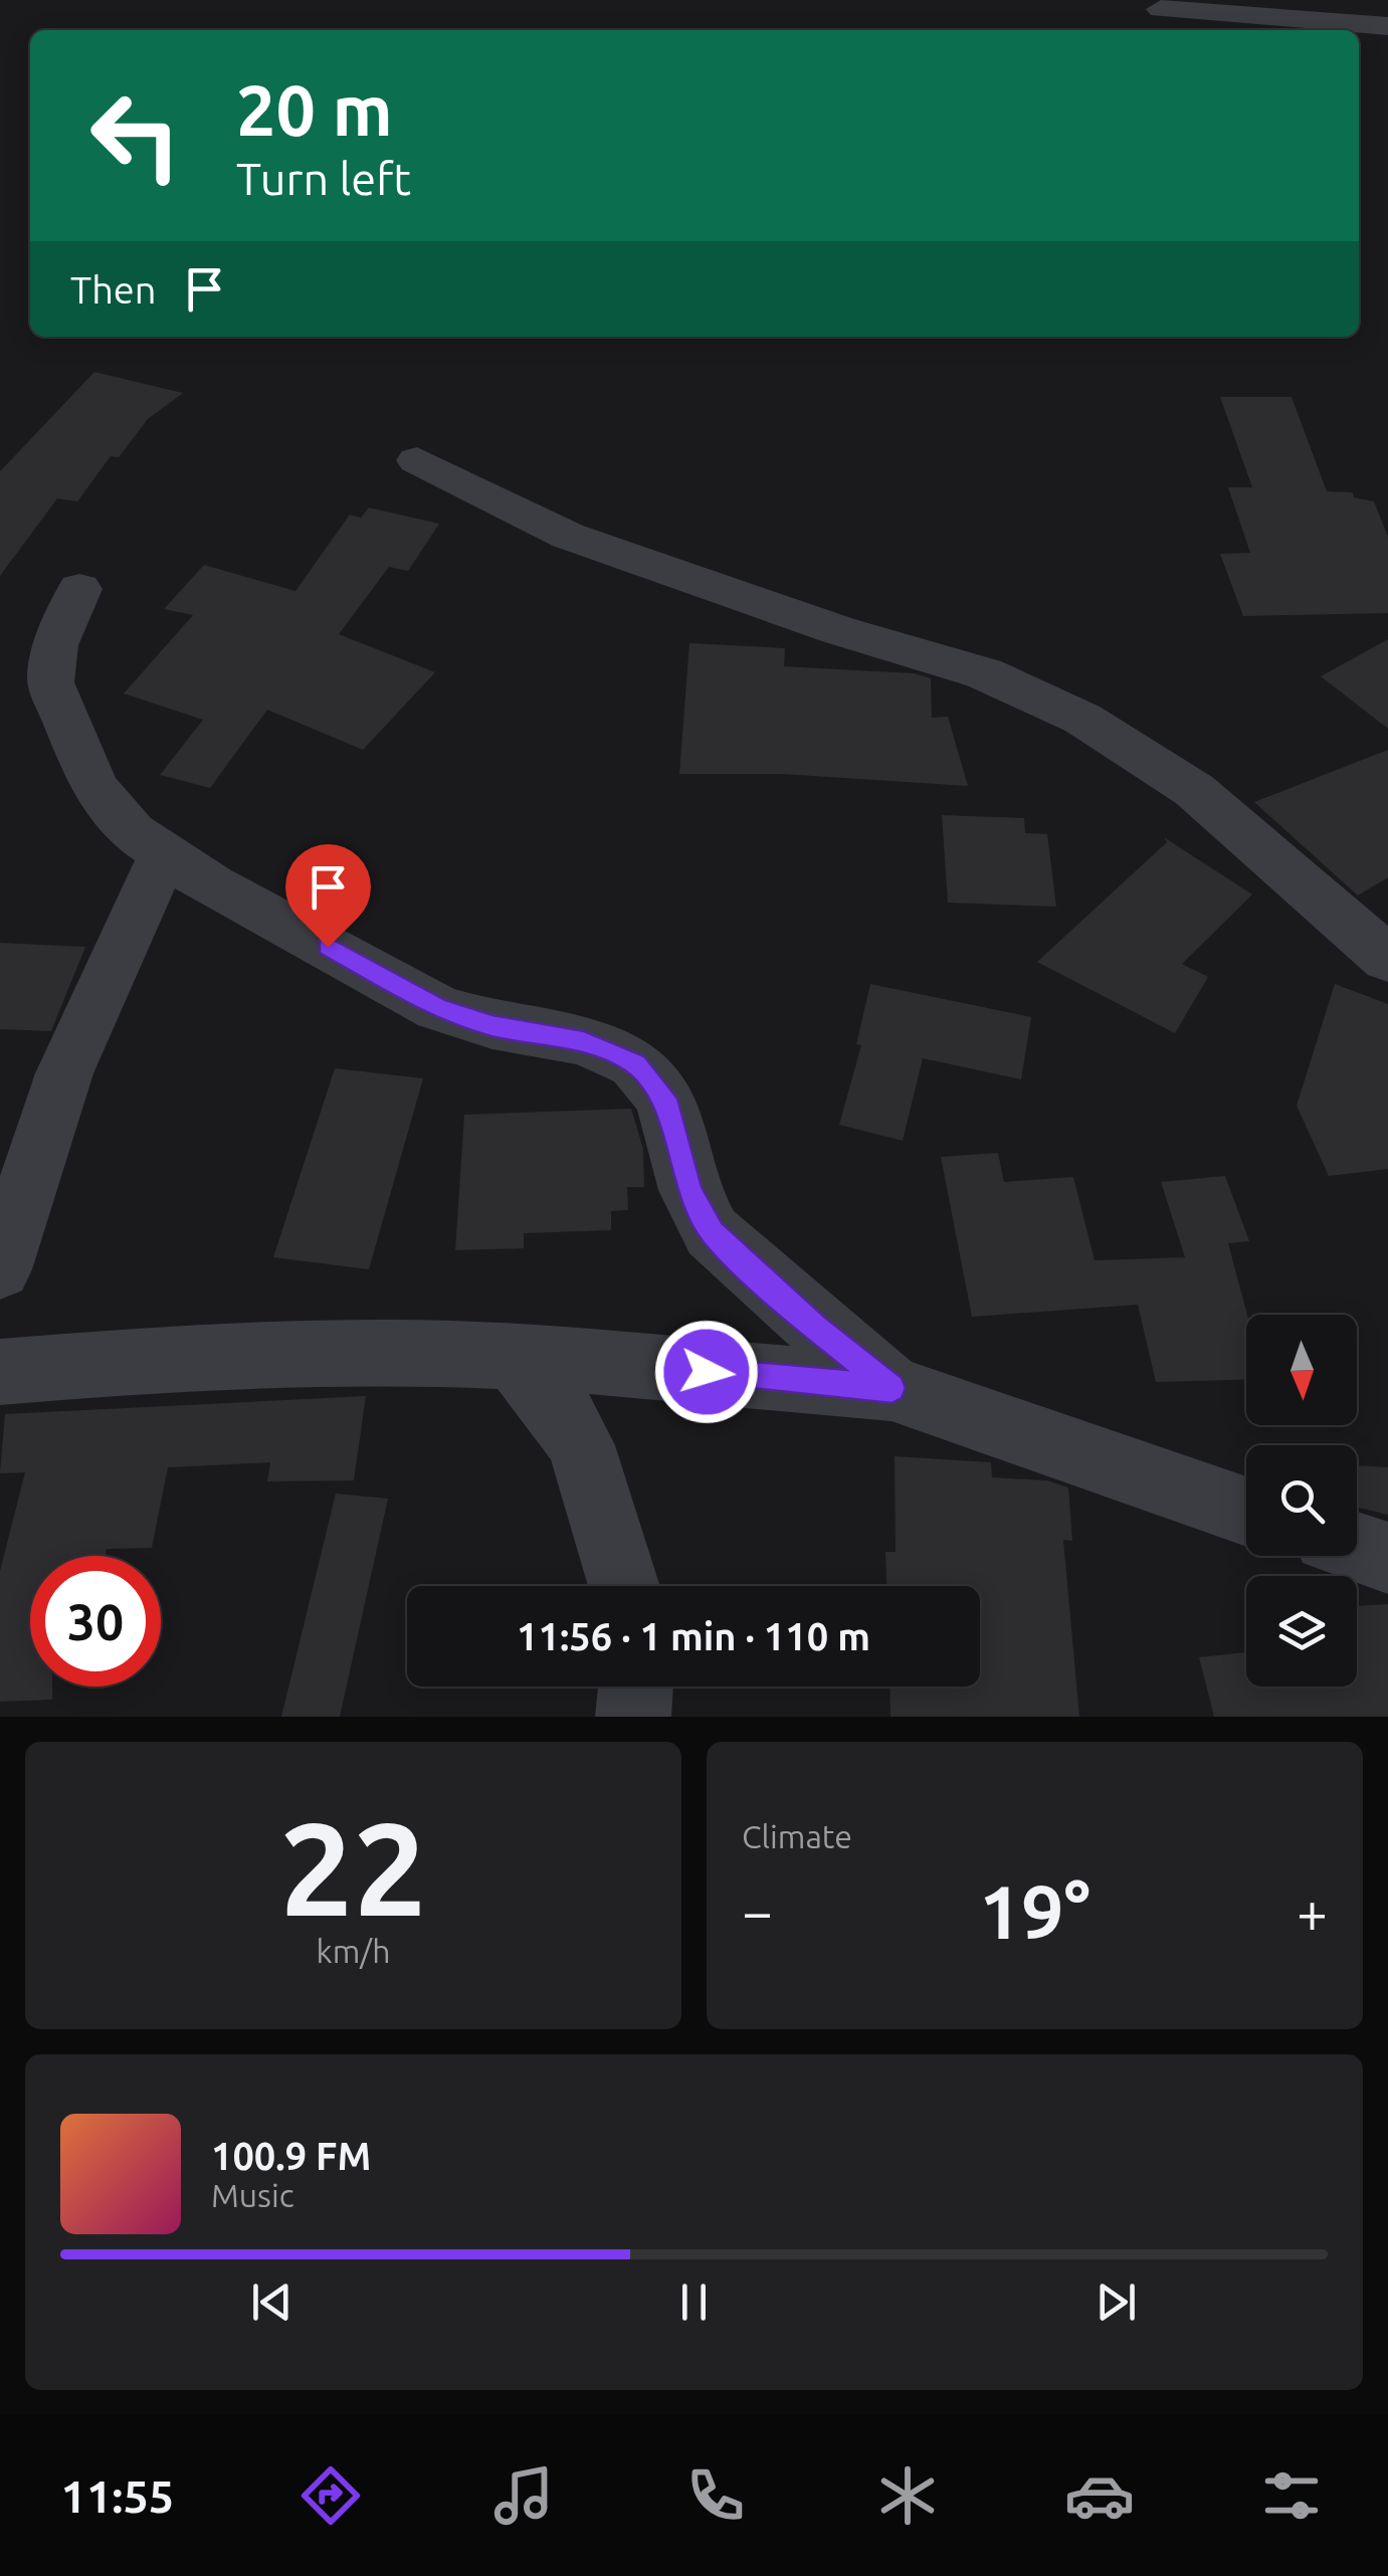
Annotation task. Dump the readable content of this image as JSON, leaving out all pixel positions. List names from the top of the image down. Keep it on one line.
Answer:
{"north":"bottom","page":{"turn":["20 m","Turn left"],"then":"Then","limit":"30","trip":"11:56 · 1 min · 110 m","tile":[["22","km/h"],"Climate"],"heat":["−","19°","+"],"song":["100.9 FM","Music"],"tabs":"11:55"}}
